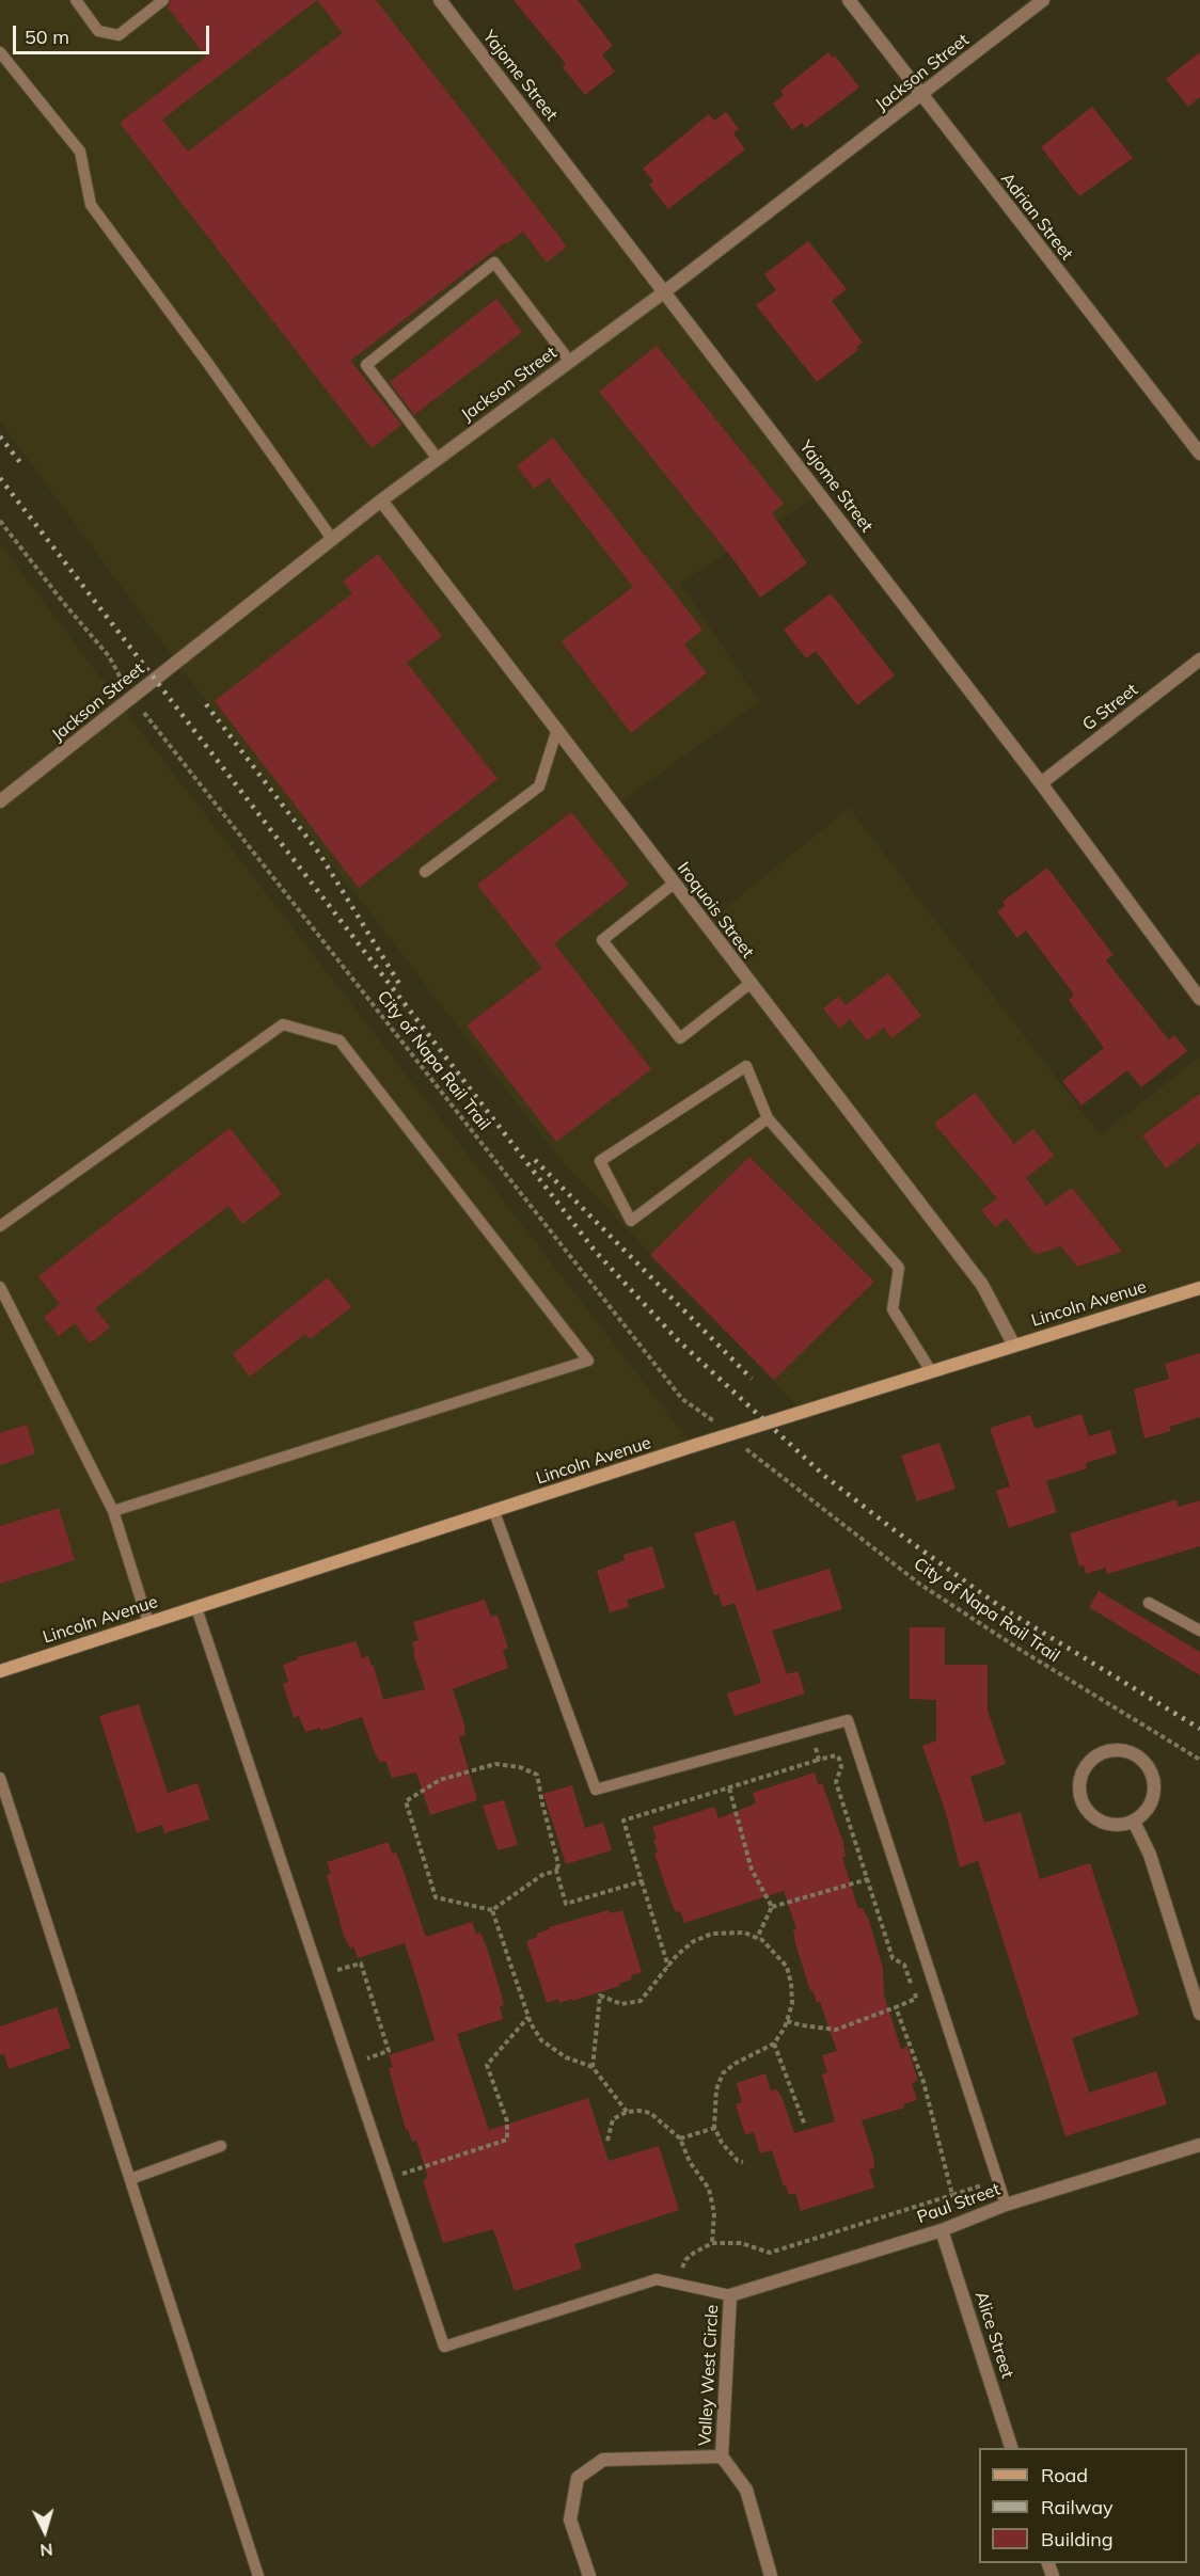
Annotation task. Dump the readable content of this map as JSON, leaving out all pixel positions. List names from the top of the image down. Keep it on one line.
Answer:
{"streets":{"main road":["Lincoln Avenue"],"street":["Jackson Street","Yajome Street","Adrian Street","G Street","Iroquois Street","Paul Street","Alice Street","Valley West Circle"],"path":["City of Napa Rail Trail"]},"crossings":[["Jackson Street","Yajome Street"],["Jackson Street","Adrian Street"],["Jackson Street","Iroquois Street"],["Yajome Street","G Street"],["Iroquois Street","Lincoln Avenue"],["Paul Street","Alice Street"],["Paul Street","Valley West Circle"]],"legend":["Road","Railway","Building"],"scale_bar":"50 m","north":"bottom"}
